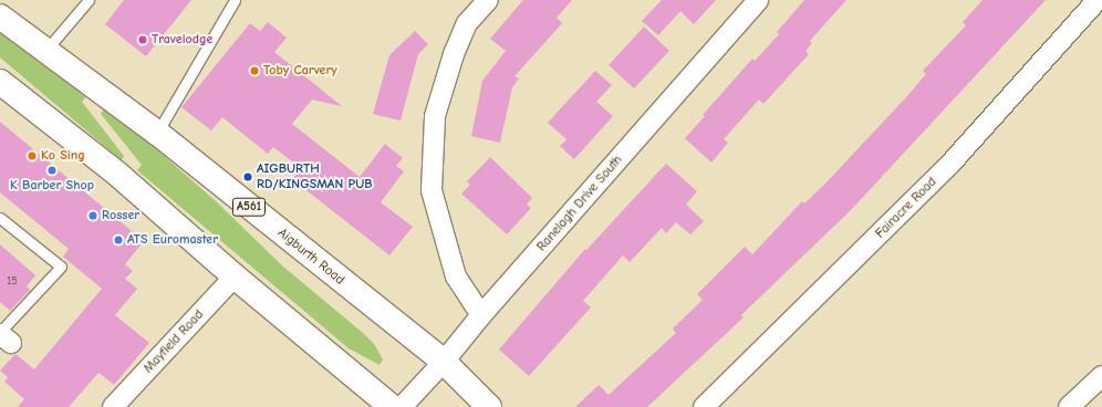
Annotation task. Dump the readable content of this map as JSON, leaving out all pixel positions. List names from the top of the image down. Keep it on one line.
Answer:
{"streets":{"highway":["A561","Aigburth Road"],"street":["Ranelagh Drive South","Fairacre Road","Mayfield Road"]},"crossings":[["Ranelagh Drive South","Aigburth Road"]],"places":["Travelodge","Toby Carvery","Ko Sing","K Barber Shop","AIGBURTH RD/KINGSMAN PUB","Rosser","ATS Euromaster"],"house_numbers":["15"]}
